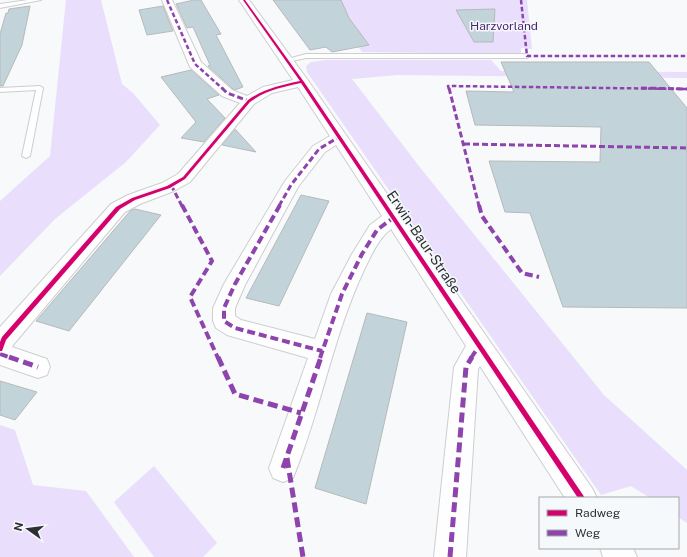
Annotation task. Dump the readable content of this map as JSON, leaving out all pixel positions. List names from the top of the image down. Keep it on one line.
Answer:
{"streets":{"street":["Erwin-Baur-Straße"]},"parks":["Harzvorland"],"legend":["Radweg","Weg"],"north":"left"}
